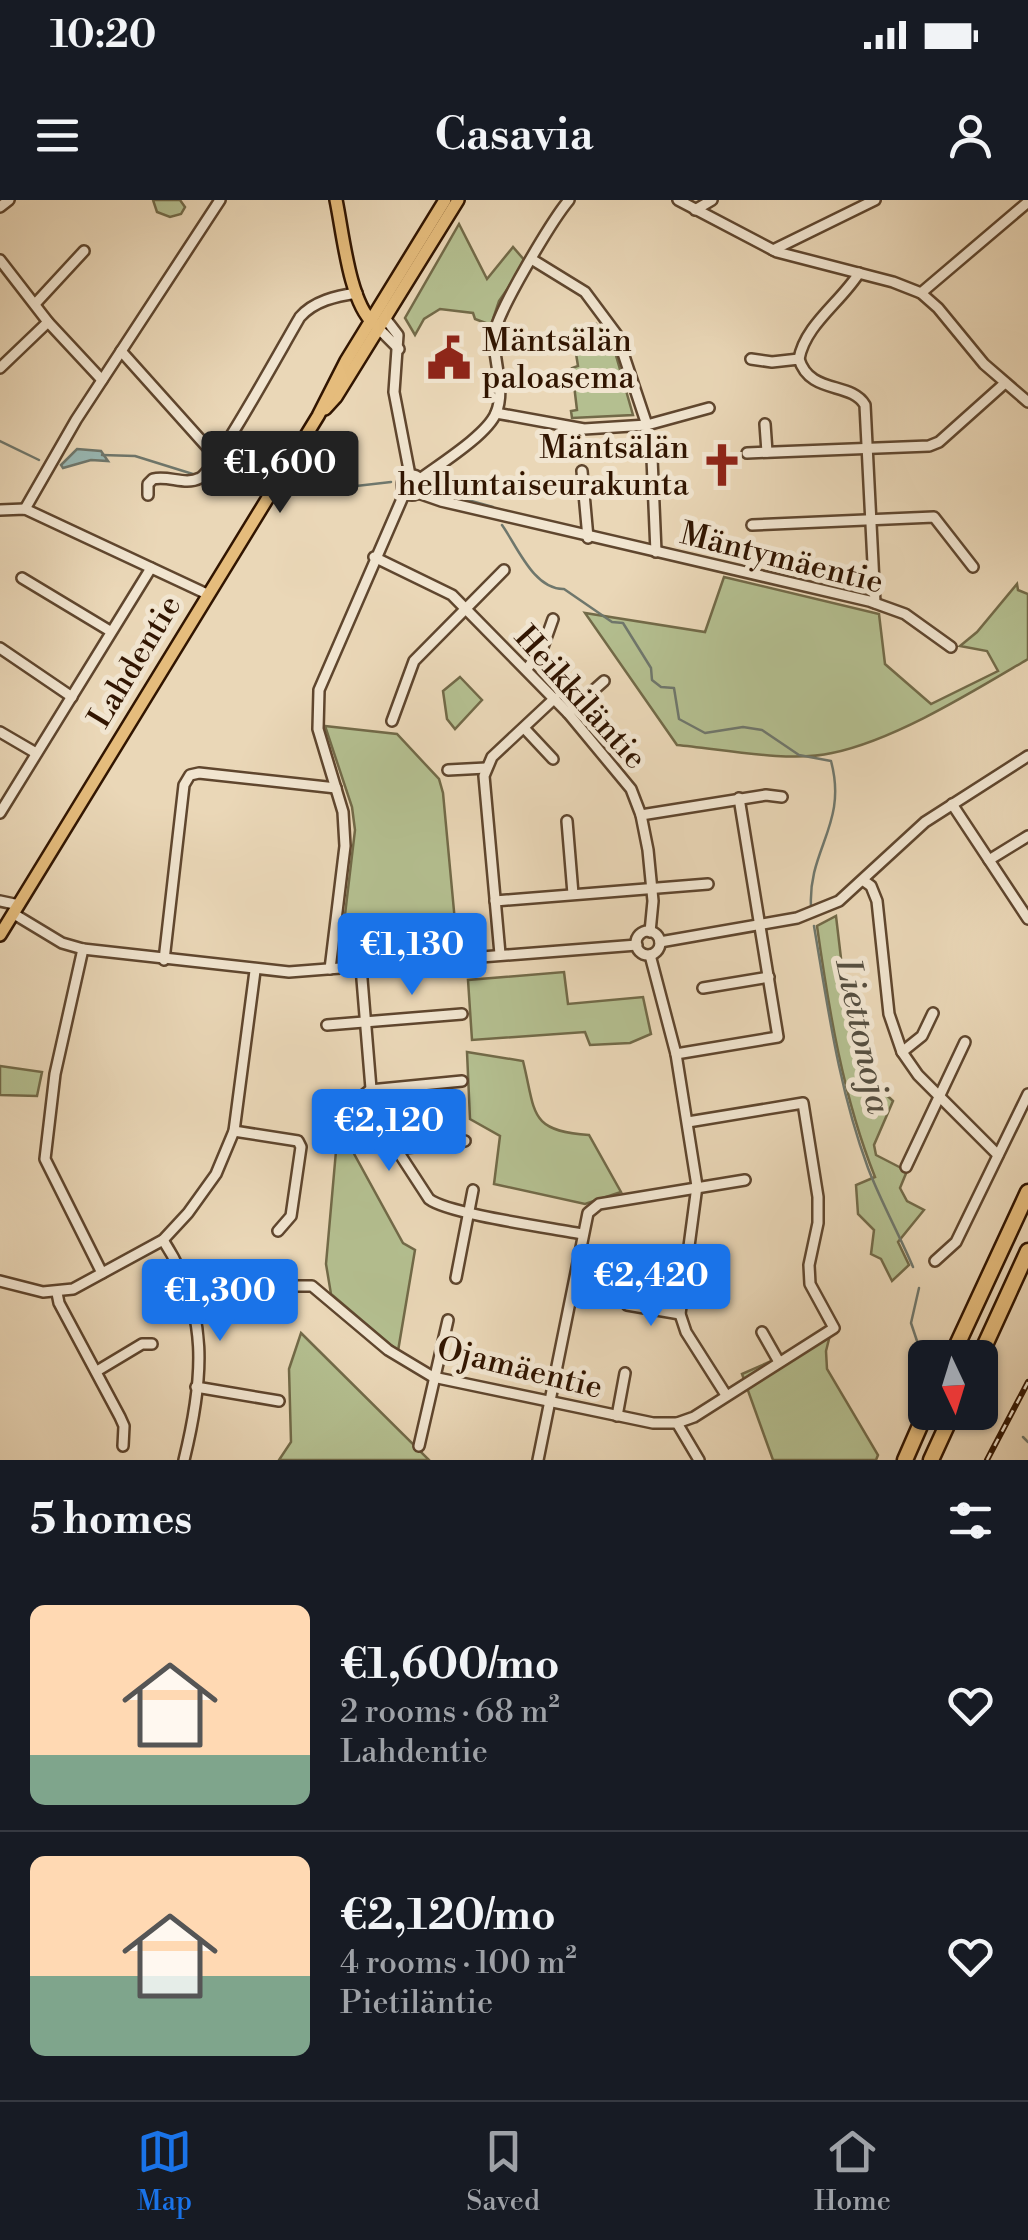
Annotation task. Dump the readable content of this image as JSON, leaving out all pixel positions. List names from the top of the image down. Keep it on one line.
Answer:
{"streets":{"main road":["Lahdentie"],"street":["Mäntymäentie","Heikkiläntie","Ojamäentie"]},"water":["Liettonoja"],"places":{"public building":["Mäntsälän paloasema"],"church":["Mäntsälän helluntaiseurakunta"]},"north":"bottom","page":{"status":"10:20","header":"Casavia","price":["€1,600","€1,130","€2,120","€2,420","€1,300"],"heading":"5 homes","list":[{"name":"€1,600/mo","note":"2 rooms · 68 m² · Lahdentie"},{"name":"€2,120/mo","note":"4 rooms · 100 m² · Pietiläntie"}],"tabs":["Map","Saved","Home"]}}
